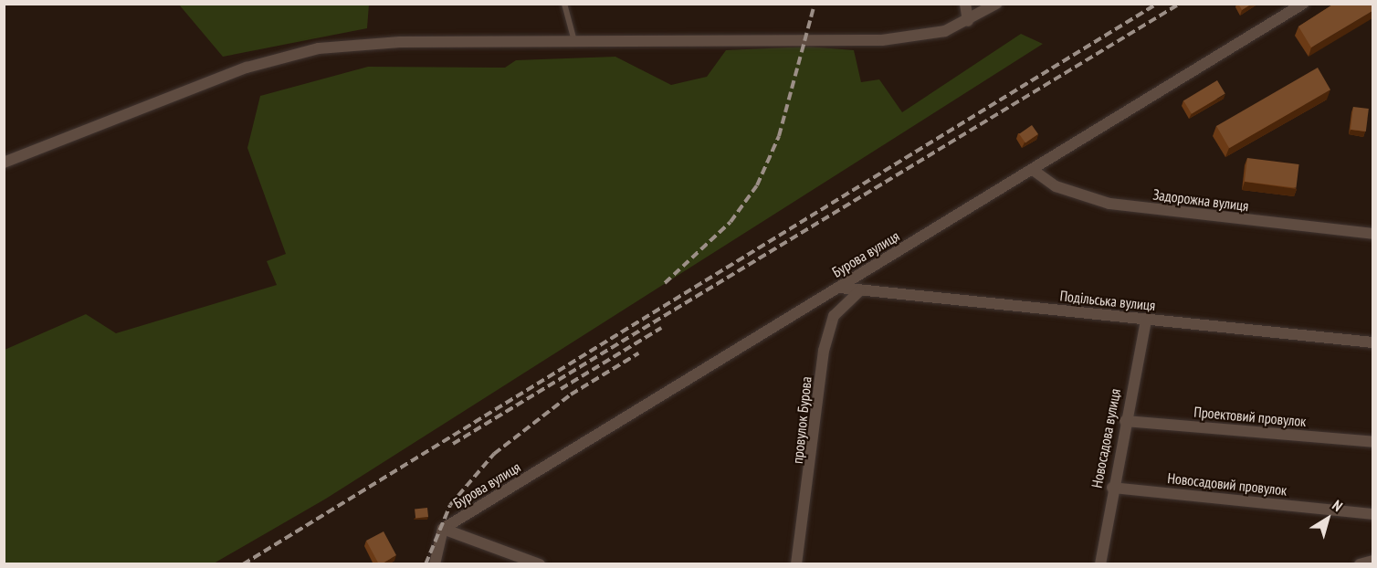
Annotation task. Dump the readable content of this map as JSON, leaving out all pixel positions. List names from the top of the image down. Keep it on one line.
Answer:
{"streets":{"street":["Задорожна вулиця","Бурова вулиця","Подільська вулиця","Проектовий провулок","провулок Бурова","Новосадова вулиця","Новосадовий провулок"]},"crossings":[["Задорожна вулиця","Бурова вулиця"],["Бурова вулиця","Подільська вулиця"],["Подільська вулиця","провулок Бурова"],["Подільська вулиця","Новосадова вулиця"],["Проектовий провулок","Новосадова вулиця"],["Новосадова вулиця","Новосадовий провулок"]],"north":"top right"}
